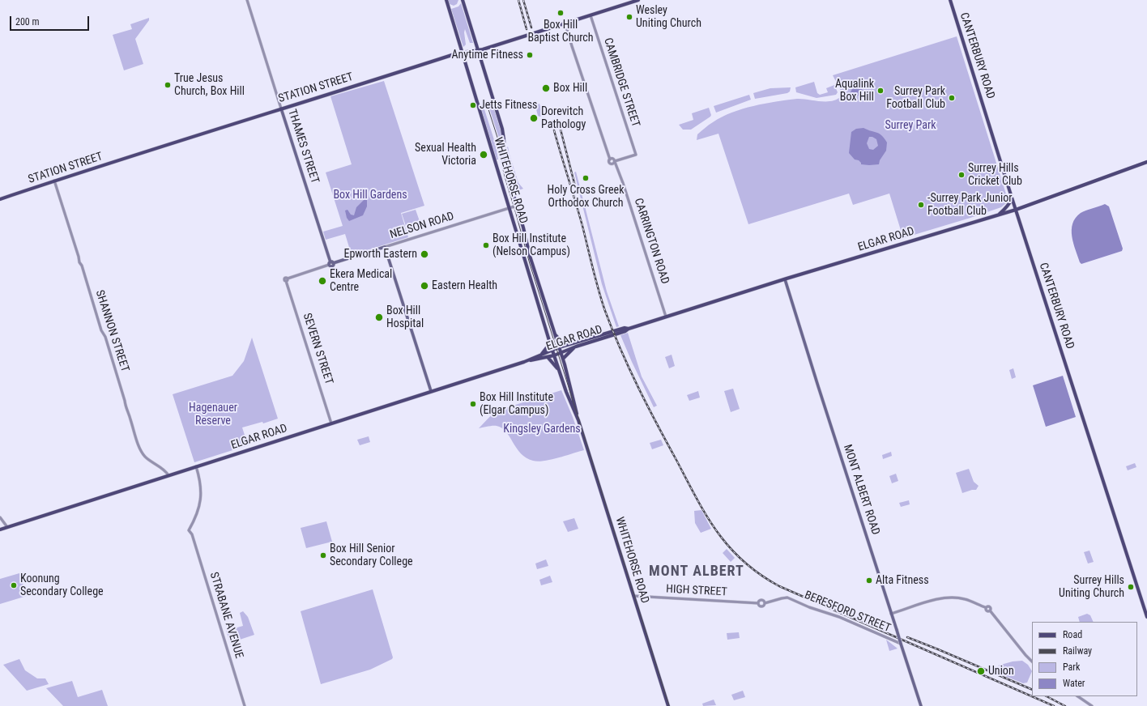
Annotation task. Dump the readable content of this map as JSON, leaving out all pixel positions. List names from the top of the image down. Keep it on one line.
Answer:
{"streets":{"main road":["CANTERBURY ROAD","STATION STREET","THAMES STREET","WHITEHORSE ROAD","NELSON ROAD","ELGAR ROAD","MONT ALBERT ROAD"],"street":["CAMBRIDGE STREET","CARRINGTON ROAD","SHANNON STREET","SEVERN STREET","HIGH STREET","BERESFORD STREET","STRABANE AVENUE"]},"crossings":[["CANTERBURY ROAD","ELGAR ROAD"],["CAMBRIDGE STREET","STATION STREET"],["CAMBRIDGE STREET","CARRINGTON ROAD"],["STATION STREET","THAMES STREET"],["STATION STREET","WHITEHORSE ROAD"],["STATION STREET","SHANNON STREET"],["THAMES STREET","NELSON ROAD"],["WHITEHORSE ROAD","NELSON ROAD"],["WHITEHORSE ROAD","ELGAR ROAD"],["WHITEHORSE ROAD","HIGH STREET"],["NELSON ROAD","SEVERN STREET"],["ELGAR ROAD","CARRINGTON ROAD"],["ELGAR ROAD","SHANNON STREET"],["ELGAR ROAD","SEVERN STREET"],["ELGAR ROAD","MONT ALBERT ROAD"],["ELGAR ROAD","STRABANE AVENUE"],["MONT ALBERT ROAD","BERESFORD STREET"],["HIGH STREET","BERESFORD STREET"]],"districts":["MONT ALBERT"],"parks":["Surrey Park","Box Hill Gardens","Hagenauer Reserve","Kingsley Gardens"],"places":["Box Hill Baptist Church","Wesley Uniting Church","Anytime Fitness","True Jesus Church, Box Hill","Box Hill","Aqualink Box Hill","Surrey Park Football Club","Jetts Fitness","Dorevitch Pathology","Sexual Health Victoria","Surrey Hills Cricket Club","Holy Cross Greek Orthodox Church","-Surrey Park Junior Football Club","Box Hill Institute (Nelson Campus)","Epworth Eastern","Ekera Medical Centre","Eastern Health","Box Hill Hospital","Box Hill Institute (Elgar Campus)","Box Hill Senior Secondary College","Alta Fitness","Koonung Secondary College","Surrey Hills Uniting Church","Union"],"legend":["Road","Railway","Park","Water"],"scale_bar":"200 m"}
